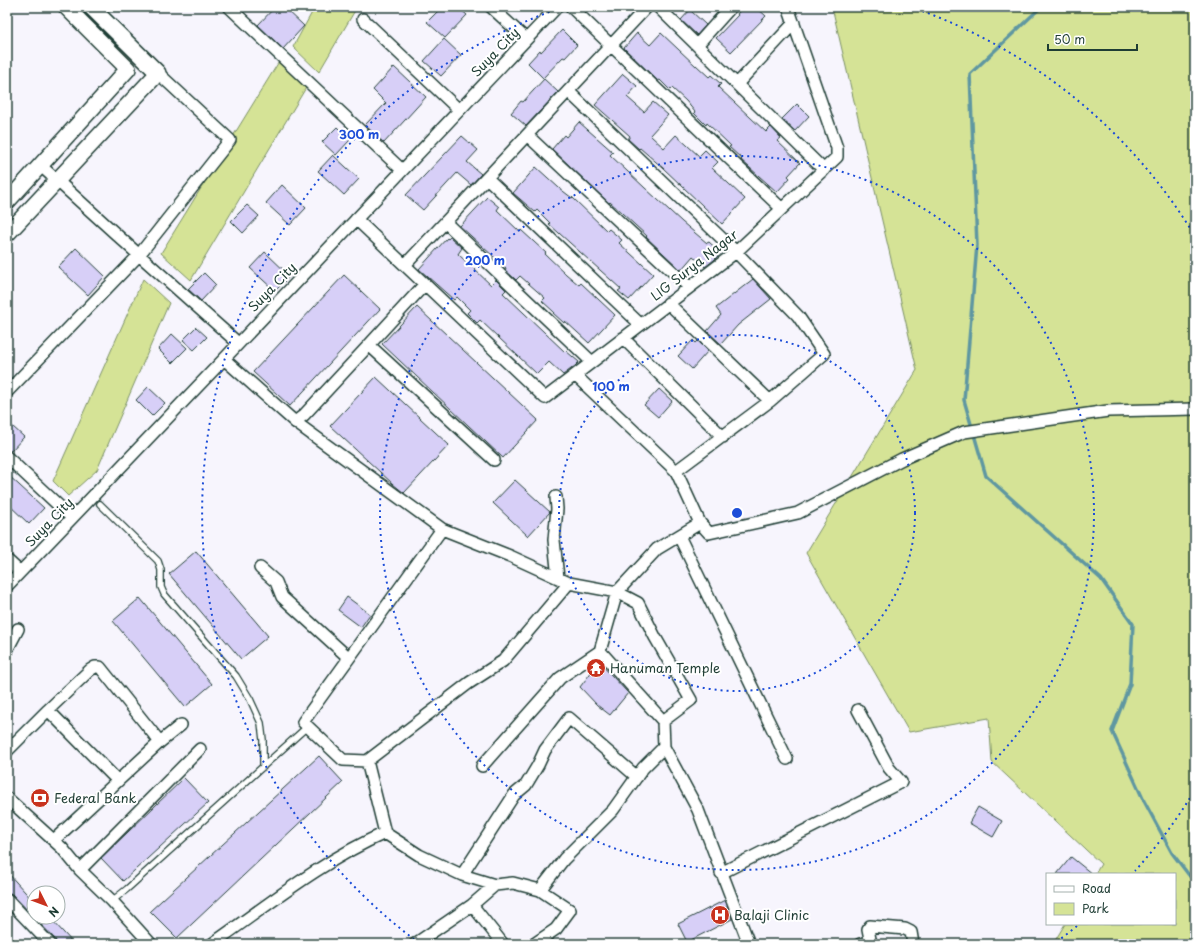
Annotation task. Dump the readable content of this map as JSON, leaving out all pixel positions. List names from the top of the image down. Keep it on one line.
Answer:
{"streets":{"street":["Suya City","LIG Surya Nagar"]},"crossings":[["Suya City","LIG Surya Nagar"]],"places":{"temple":["Hanuman Temple"],"bank":["Federal Bank"],"hospital":["Balaji Clinic"]},"legend":["Road","Park"],"scale_bar":"50 m","north":"bottom right","rings":["300 m","200 m","100 m"]}
